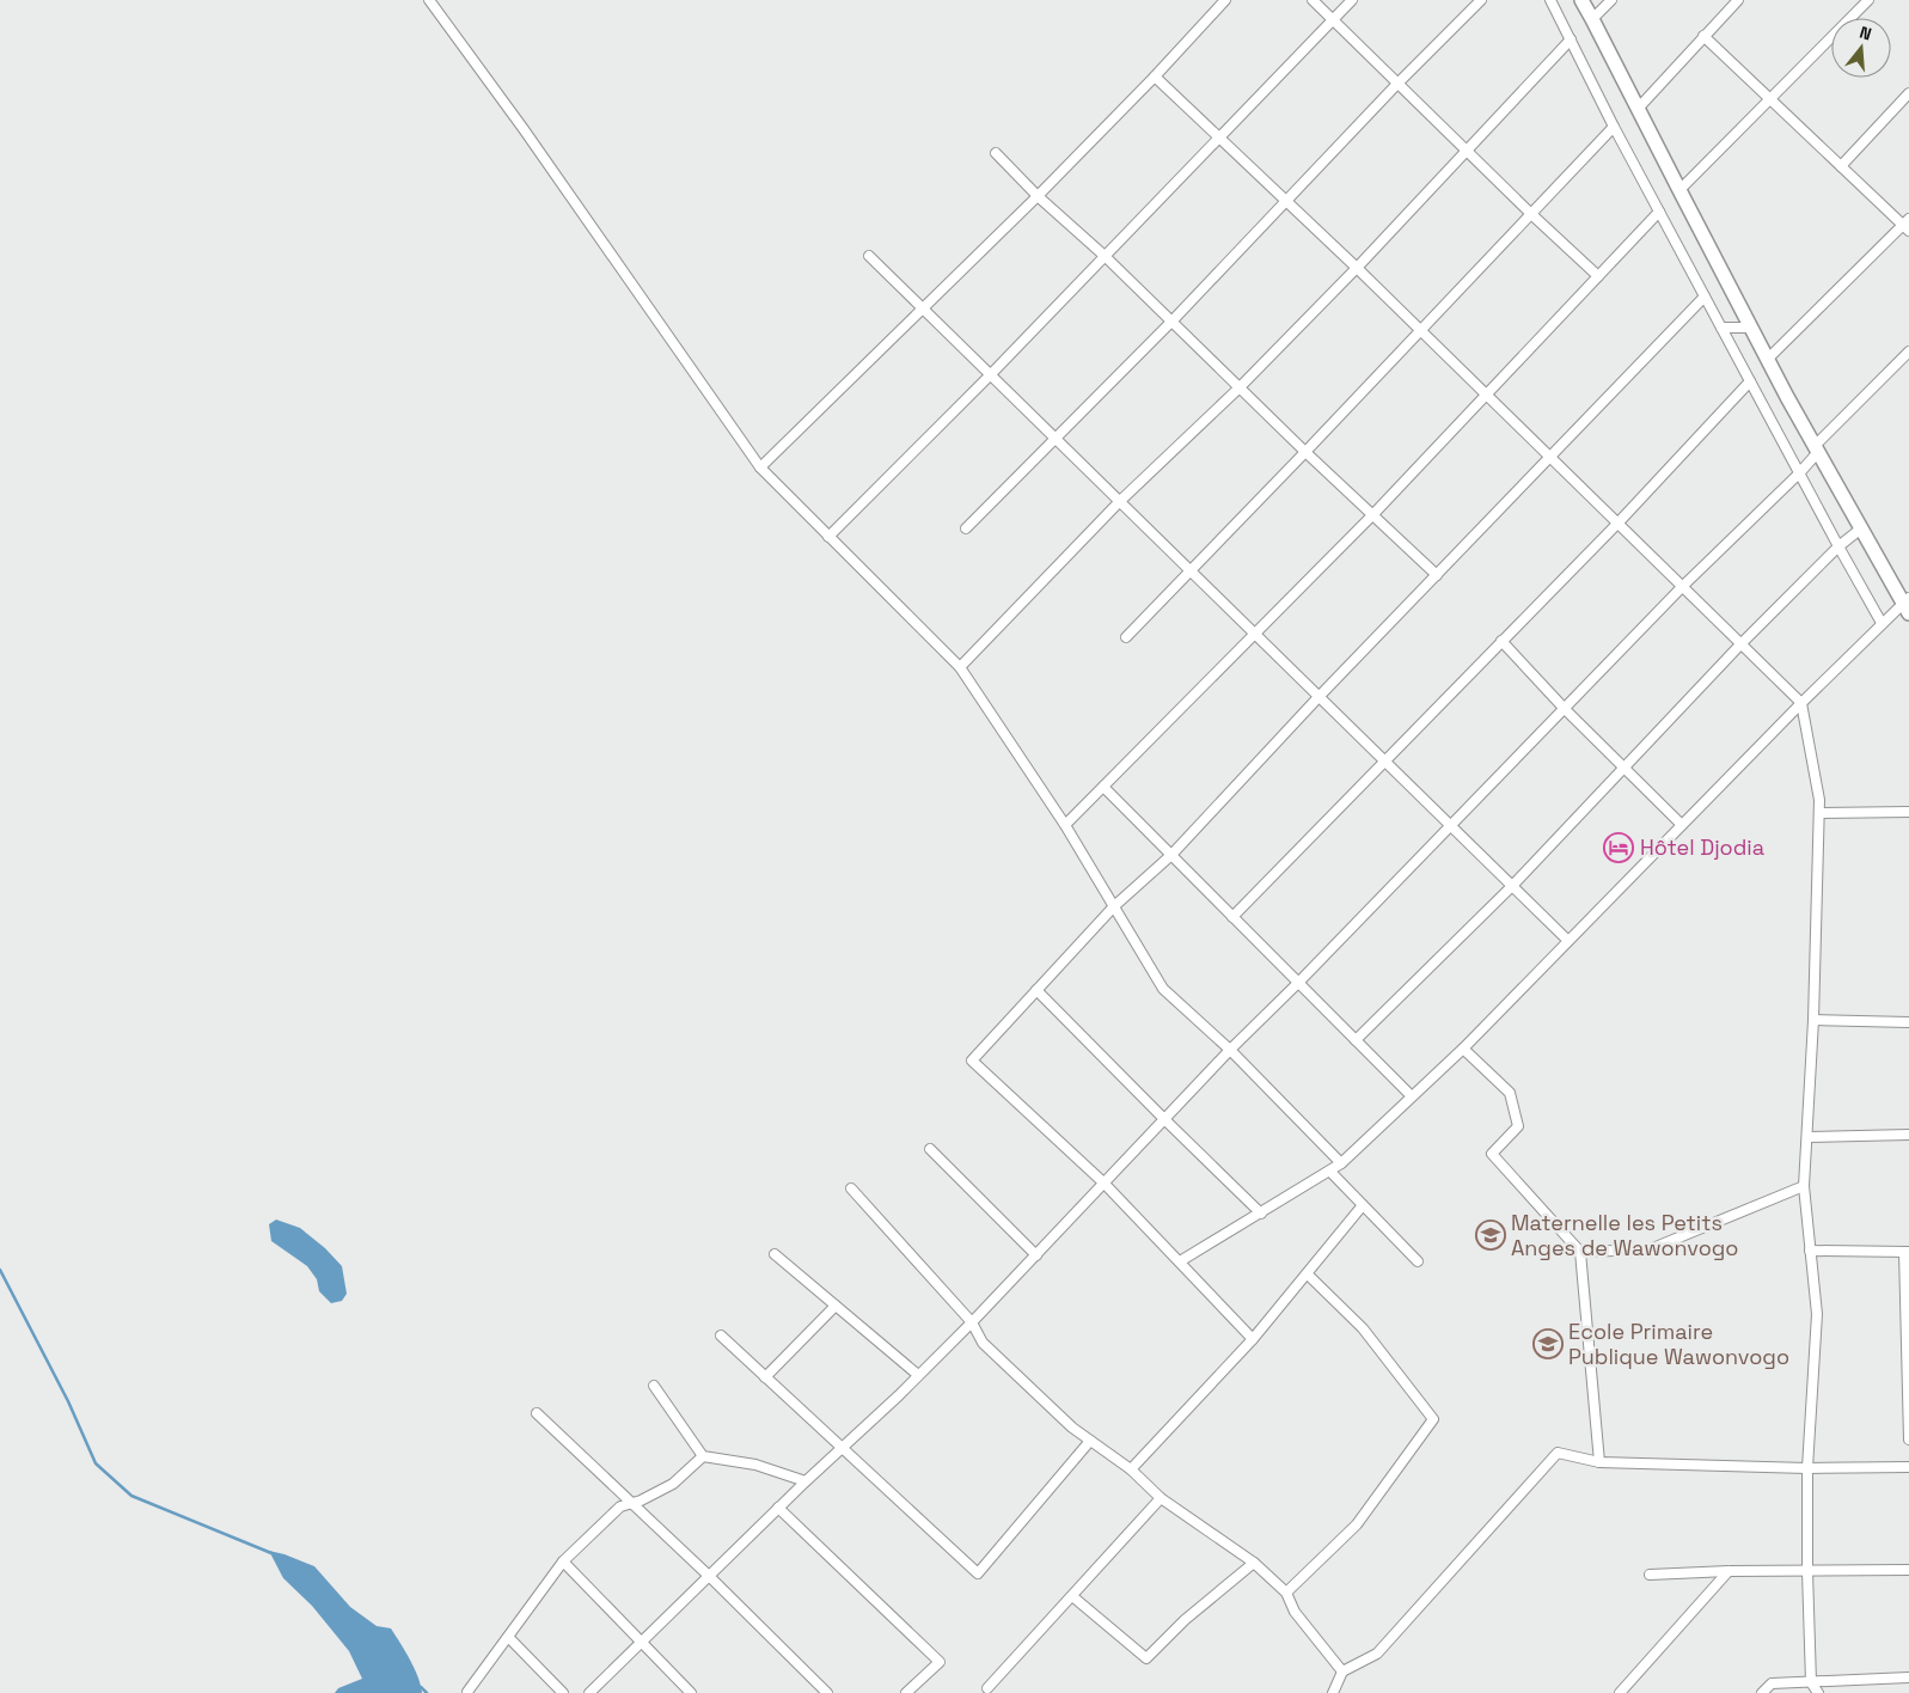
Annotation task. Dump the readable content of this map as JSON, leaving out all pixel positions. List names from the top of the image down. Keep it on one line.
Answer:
{"places":{"hotel":["Hôtel Djodia"],"school or university":["Maternelle les Petits Anges de Wawonvogo","Ecole Primaire Publique Wawonvogo"]},"north":"top"}
